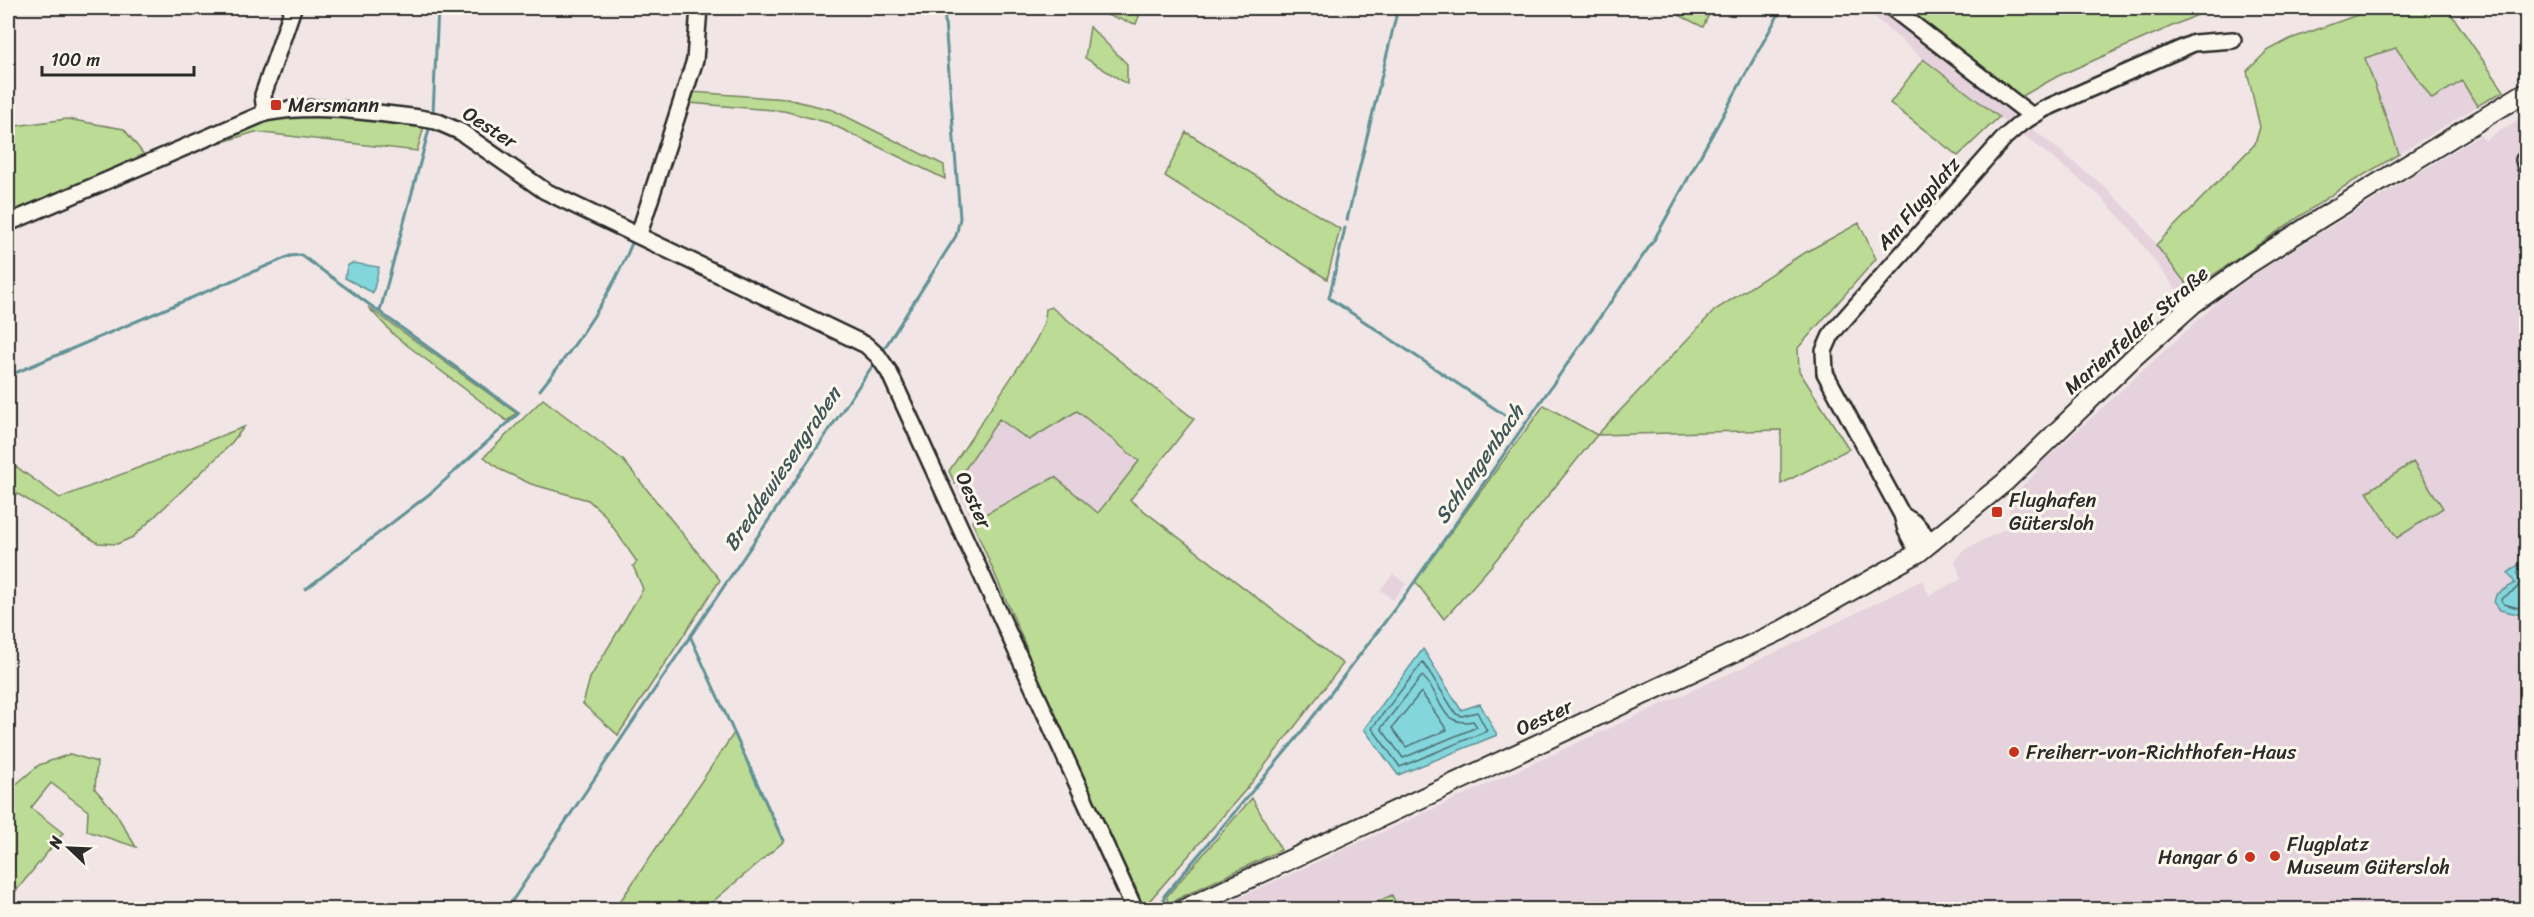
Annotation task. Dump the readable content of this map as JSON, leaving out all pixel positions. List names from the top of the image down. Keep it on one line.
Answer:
{"streets":{"main road":["Oester","Marienfelder Straße"],"street":["Am Flugplatz"]},"crossings":[["Oester","Am Flugplatz"],["Oester","Marienfelder Straße"],["Am Flugplatz","Marienfelder Straße"]],"water":["Schlangenbach","Breddewiesengraben"],"places":{"transit":["Mersmann","Flughafen Gütersloh"],"other":["Freiherr-von-Richthofen-Haus","Flugplatz Museum Gütersloh","Hangar 6"]},"scale_bar":"100 m","north":"top left"}
